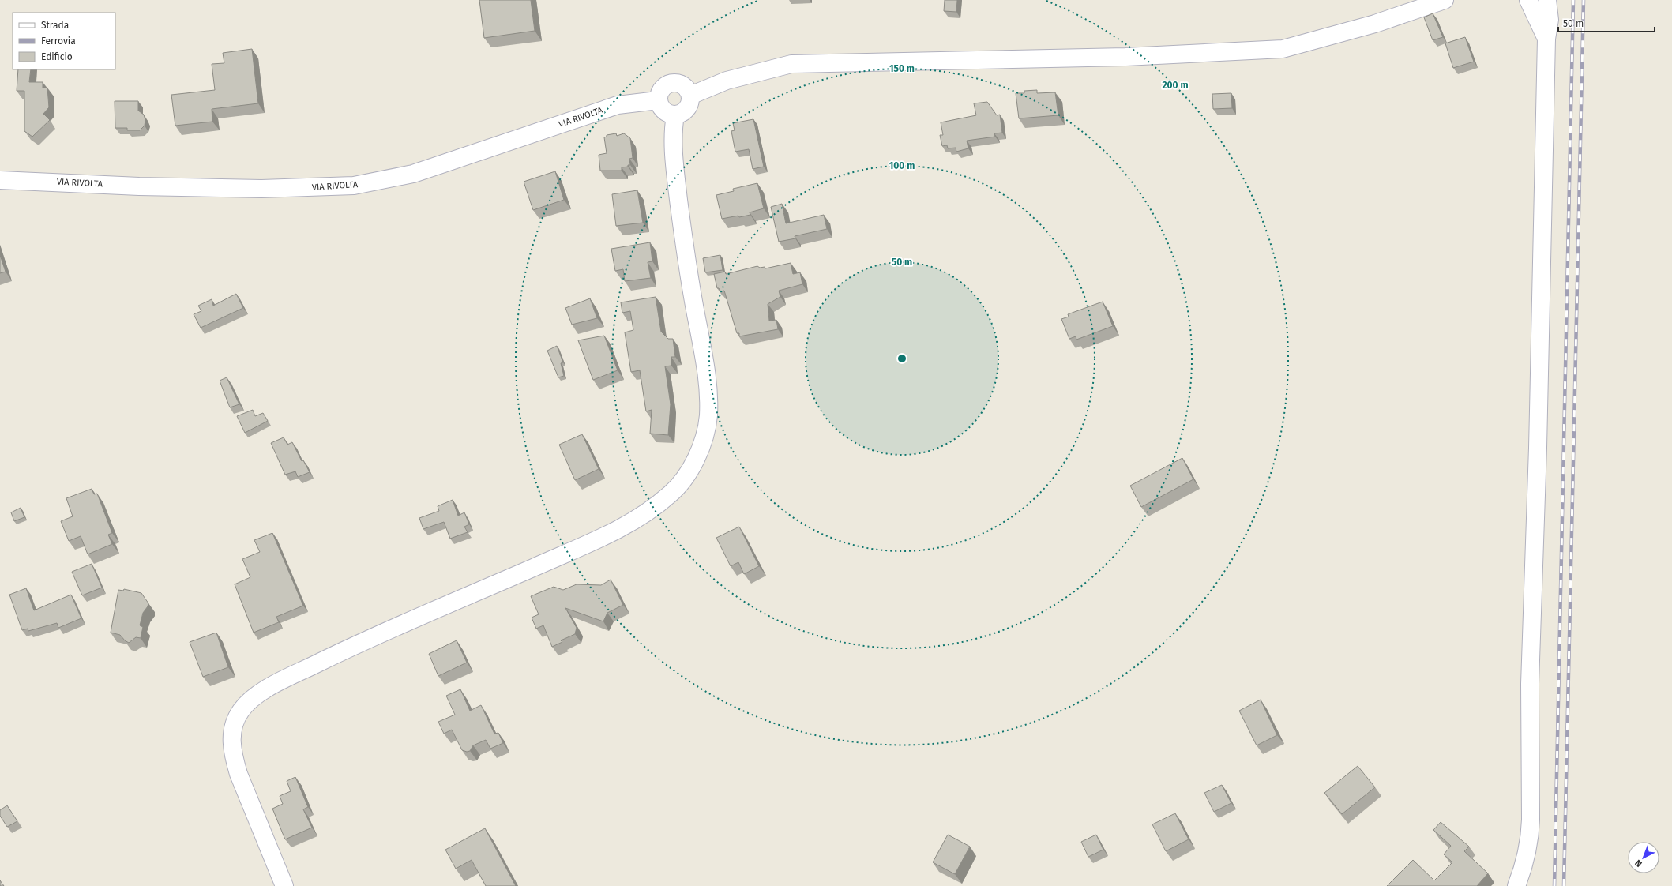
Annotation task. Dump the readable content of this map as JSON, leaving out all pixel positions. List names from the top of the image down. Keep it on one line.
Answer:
{"streets":{"street":["VIA RIVOLTA"]},"legend":["Strada","Ferrovia","Edificio"],"scale_bar":"50 m","north":"bottom left","rings":["150 m","200 m","100 m","50 m"]}
